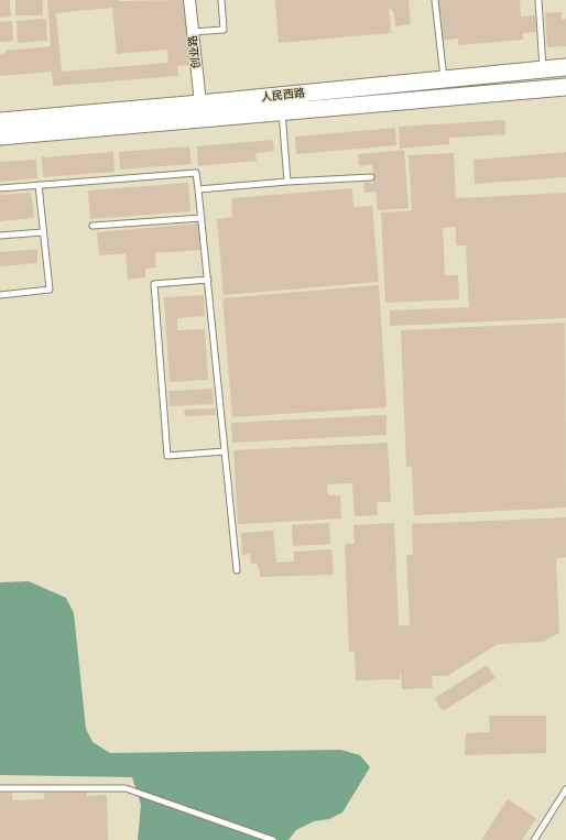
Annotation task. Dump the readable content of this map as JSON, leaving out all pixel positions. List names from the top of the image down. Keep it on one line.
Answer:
{"streets":{"main road":["人民西路"],"street":["创业路"]},"crossings":[["创业路","人民西路"]]}
